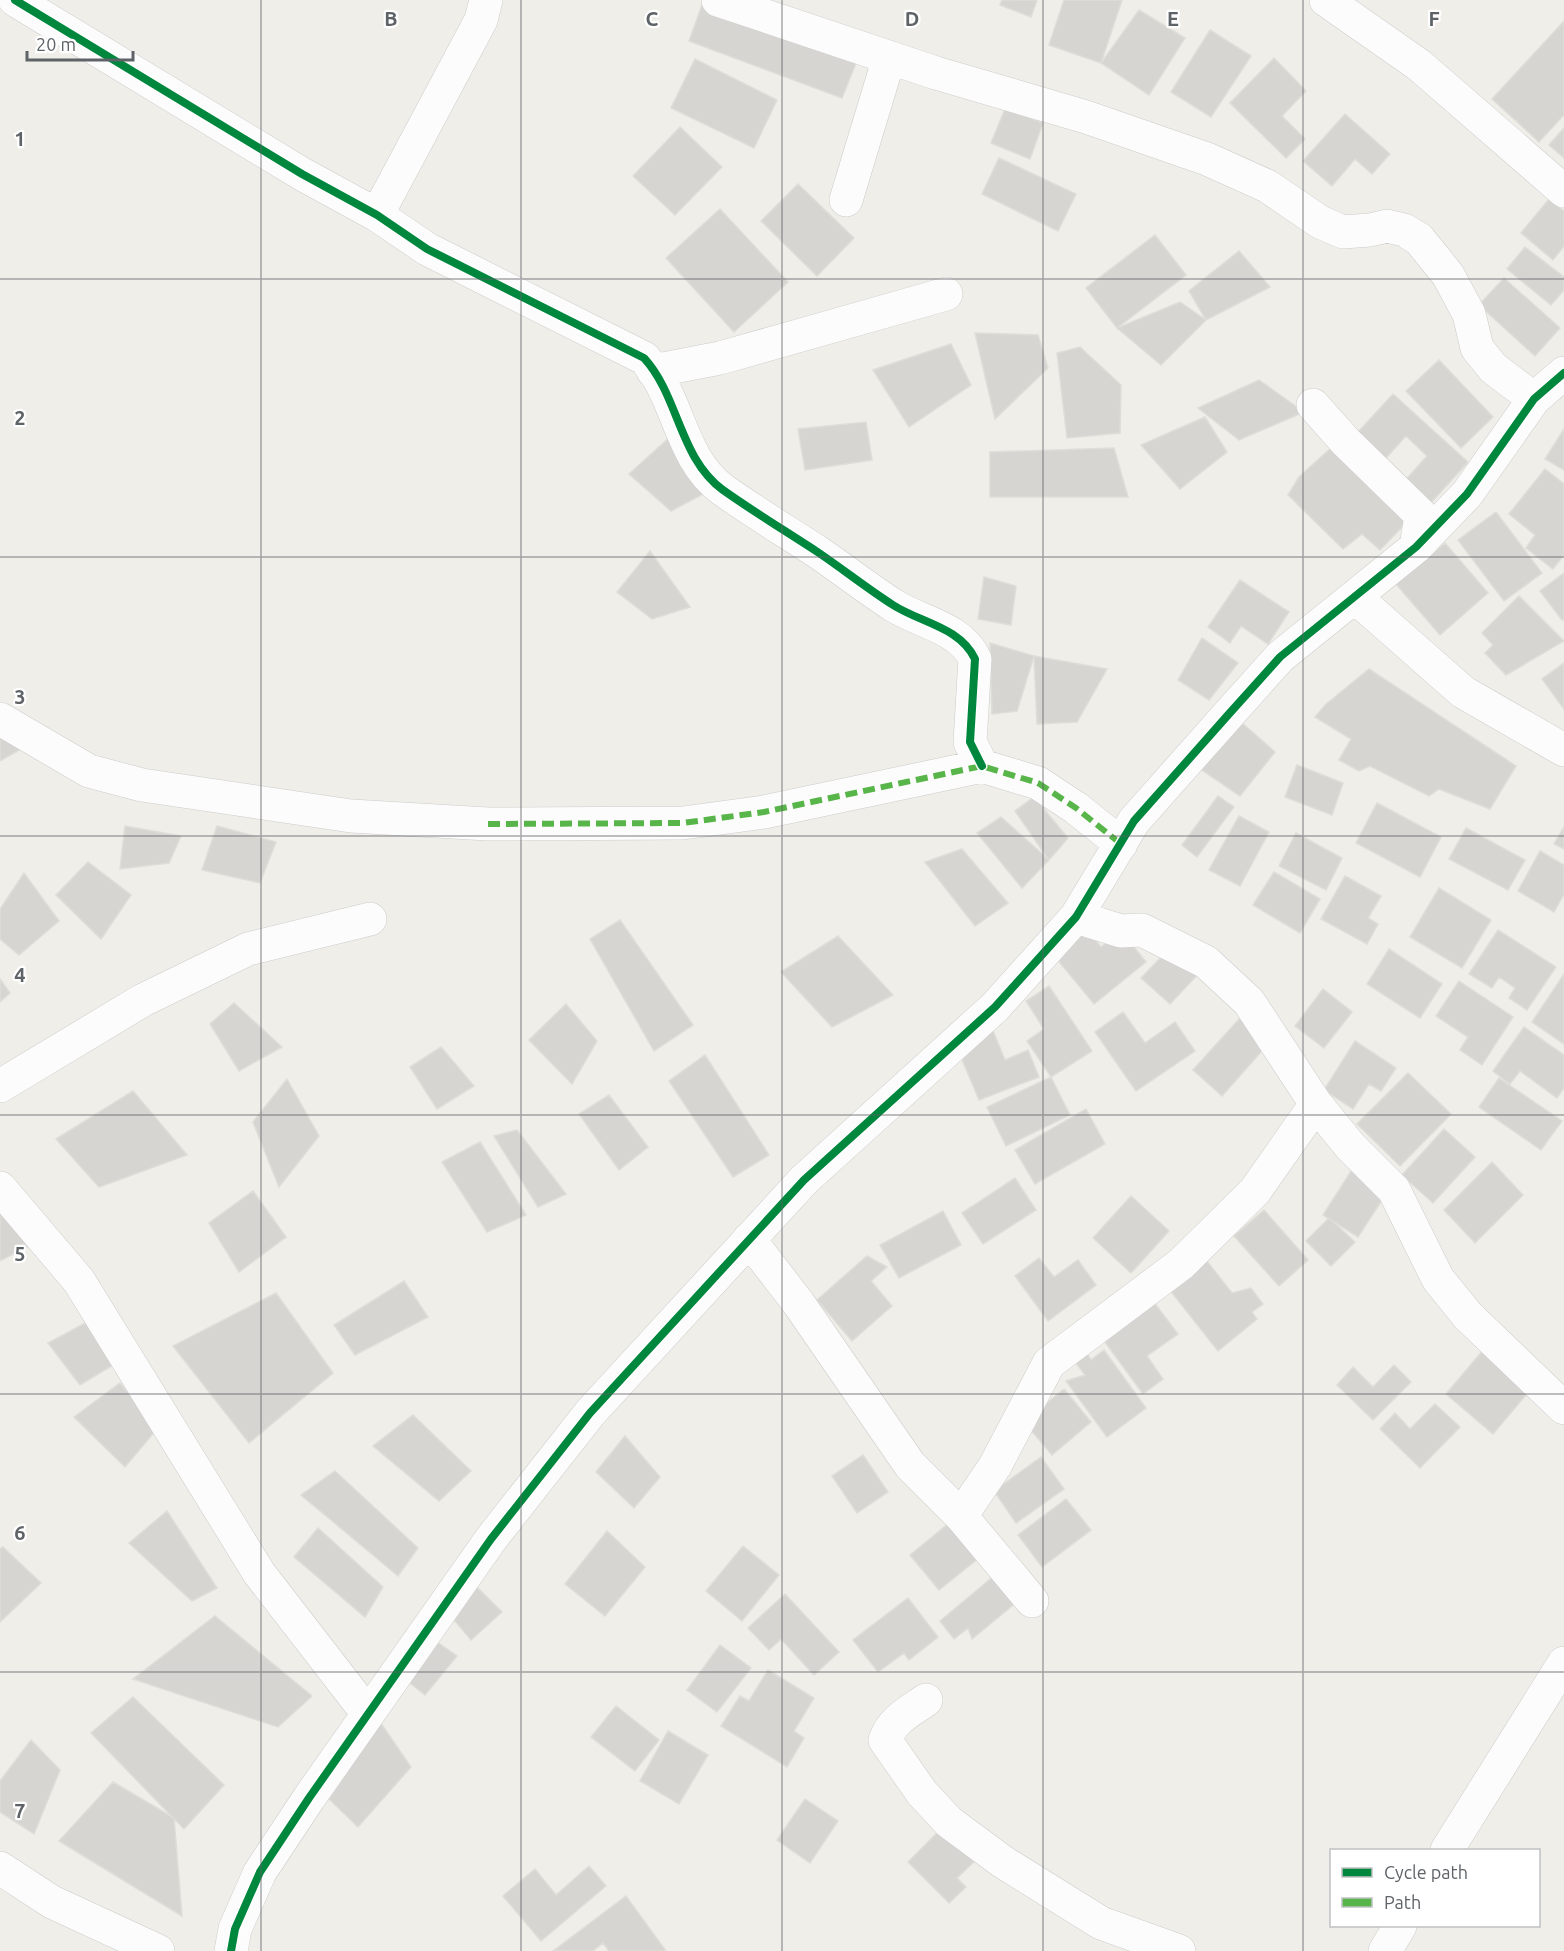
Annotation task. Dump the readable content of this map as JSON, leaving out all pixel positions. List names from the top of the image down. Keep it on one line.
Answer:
{"legend":["Cycle path","Path"],"scale_bar":"20 m","grid":{"columns":["B","C","D","E","F"],"rows":["1","2","3","4","5","6","7"]}}
